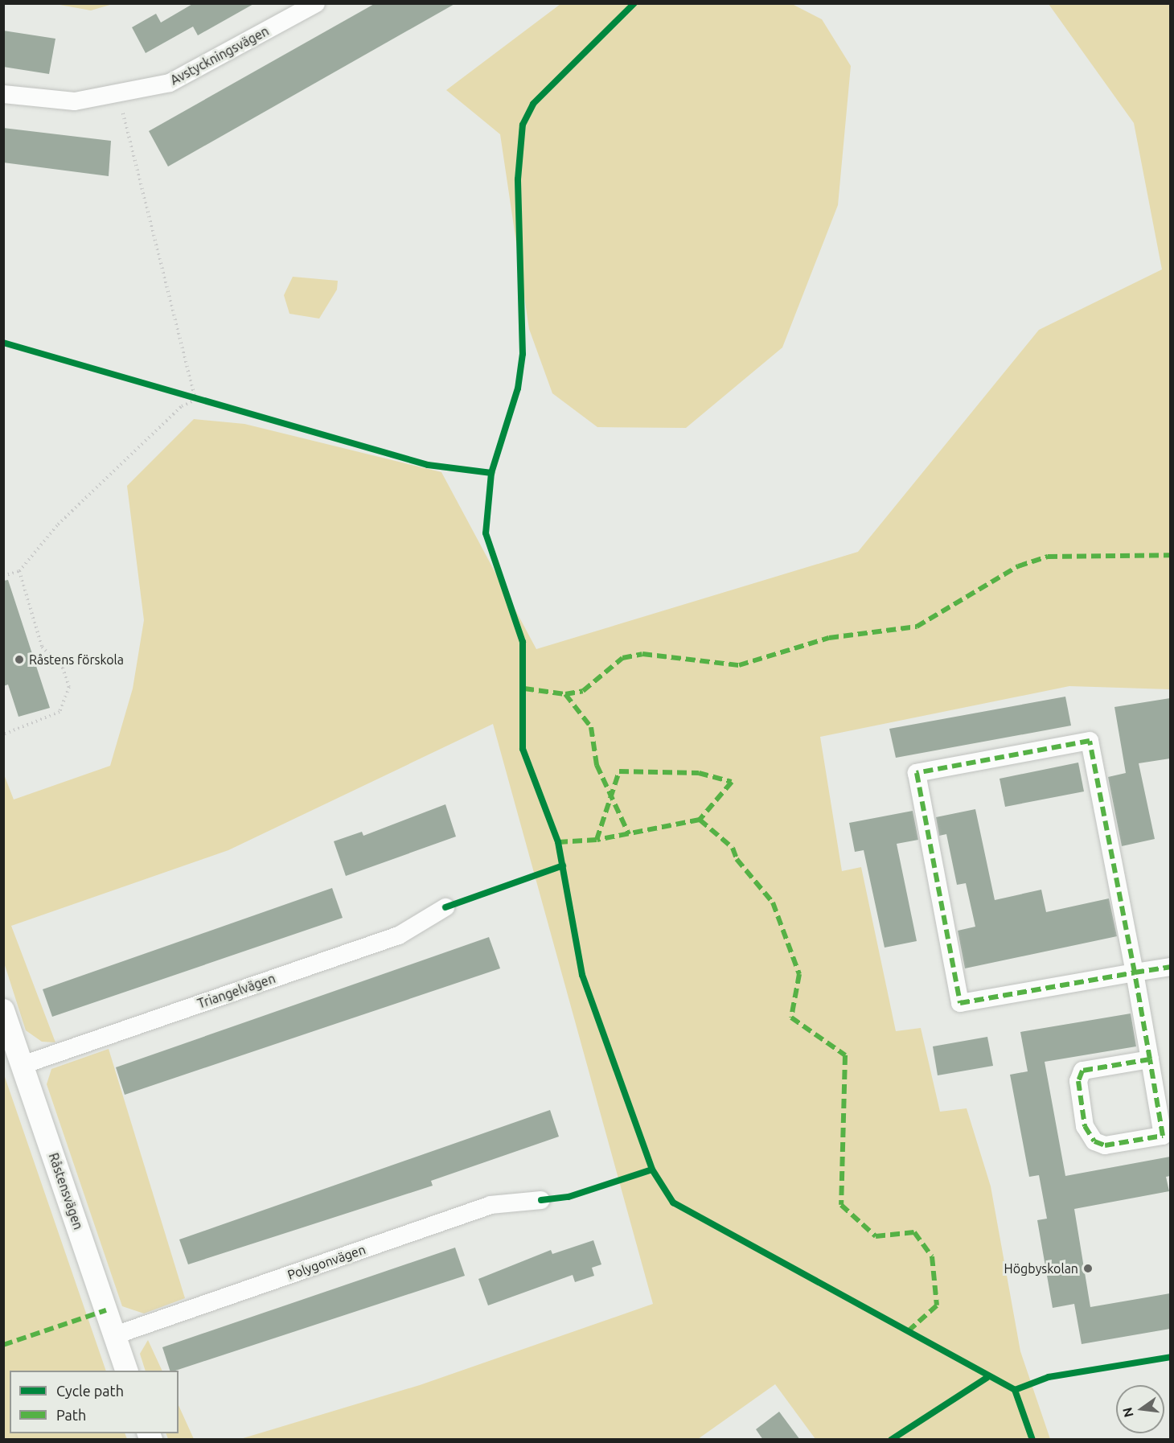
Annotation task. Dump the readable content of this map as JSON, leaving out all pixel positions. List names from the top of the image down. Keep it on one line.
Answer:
{"streets":{"street":["Avstyckningsvägen","Triangelvägen","Råstensvägen","Polygonvägen"]},"crossings":[["Triangelvägen","Råstensvägen"],["Råstensvägen","Polygonvägen"]],"places":["Råstens förskola","Högbyskolan"],"legend":["Cycle path","Path"],"north":"left"}
